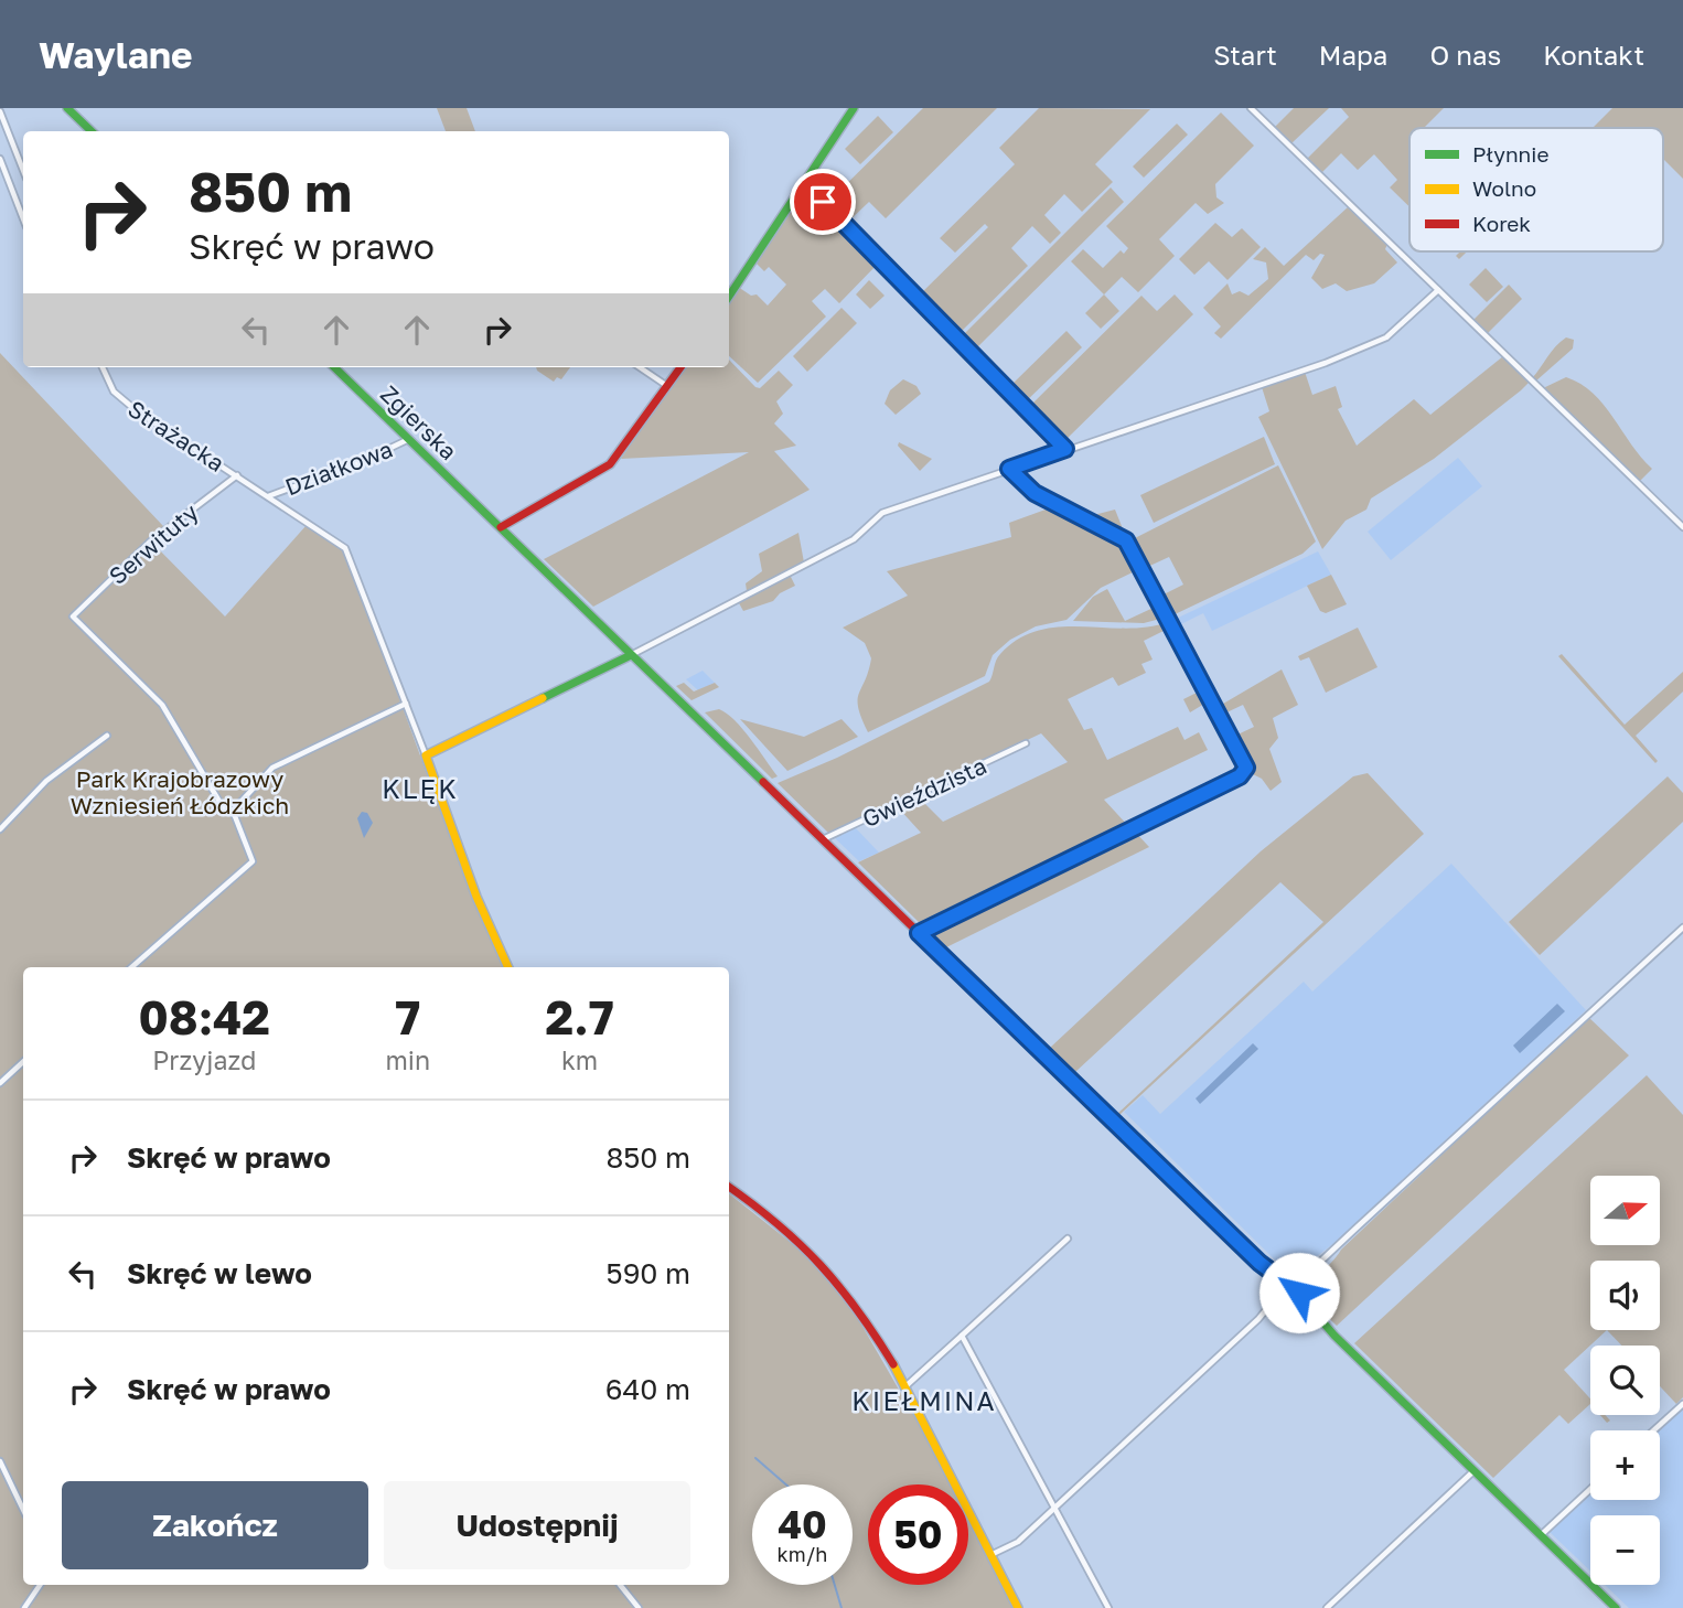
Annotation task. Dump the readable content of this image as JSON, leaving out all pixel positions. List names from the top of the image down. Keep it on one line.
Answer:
{"streets":{"main road":["Zgierska"],"street":["Strażacka","Działkowa","Serwituty","Gwieździsta"]},"crossings":[["Zgierska","Działkowa"],["Zgierska","Gwieździsta"],["Strażacka","Działkowa"],["Strażacka","Serwituty"]],"districts":["KLĘK","KIEŁMINA"],"parks":["Park Krajobrazowy Wzniesień Łódzkich"],"legend":["Płynnie","Wolno","Korek"],"north":"right","page":{"header":"Waylane","nav":["Start","Mapa","O nas","Kontakt"],"turn":["850 m","Skręć w prawo"],"eta":["08:42","Przyjazd","7","min","2.7","km"],"list":[{"name":"Skręć w prawo","value":"850 m"},{"name":"Skręć w lewo","value":"590 m"},{"name":"Skręć w prawo","value":"640 m"}],"map_buttons":["+","−"],"buttons":["Zakończ","Udostępnij"],"speed":"40 km/h","limit":"50"}}
